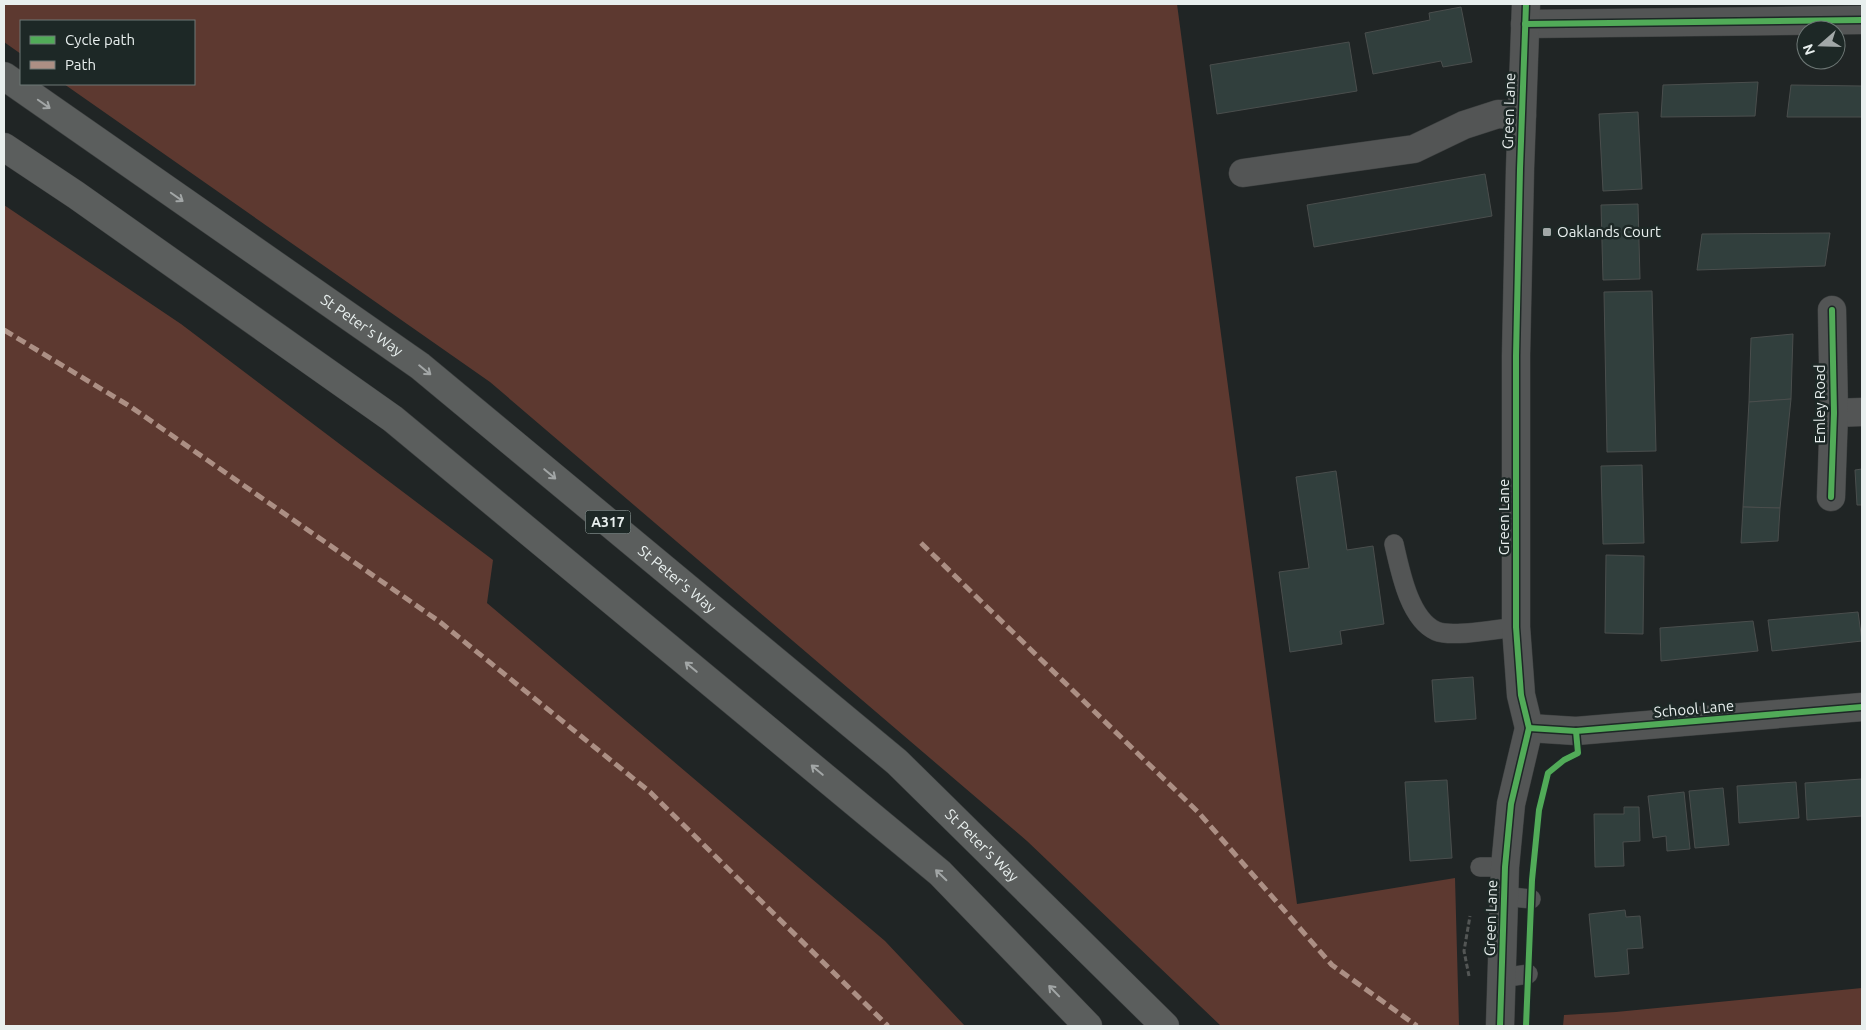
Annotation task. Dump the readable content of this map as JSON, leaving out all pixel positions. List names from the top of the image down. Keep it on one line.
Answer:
{"streets":{"main road":["St Peter's Way","A317"],"street":["Green Lane","Emley Road","School Lane"]},"crossings":[["Green Lane","School Lane"]],"places":{"transit":["Oaklands Court"]},"legend":["Cycle path","Path"],"north":"left"}
